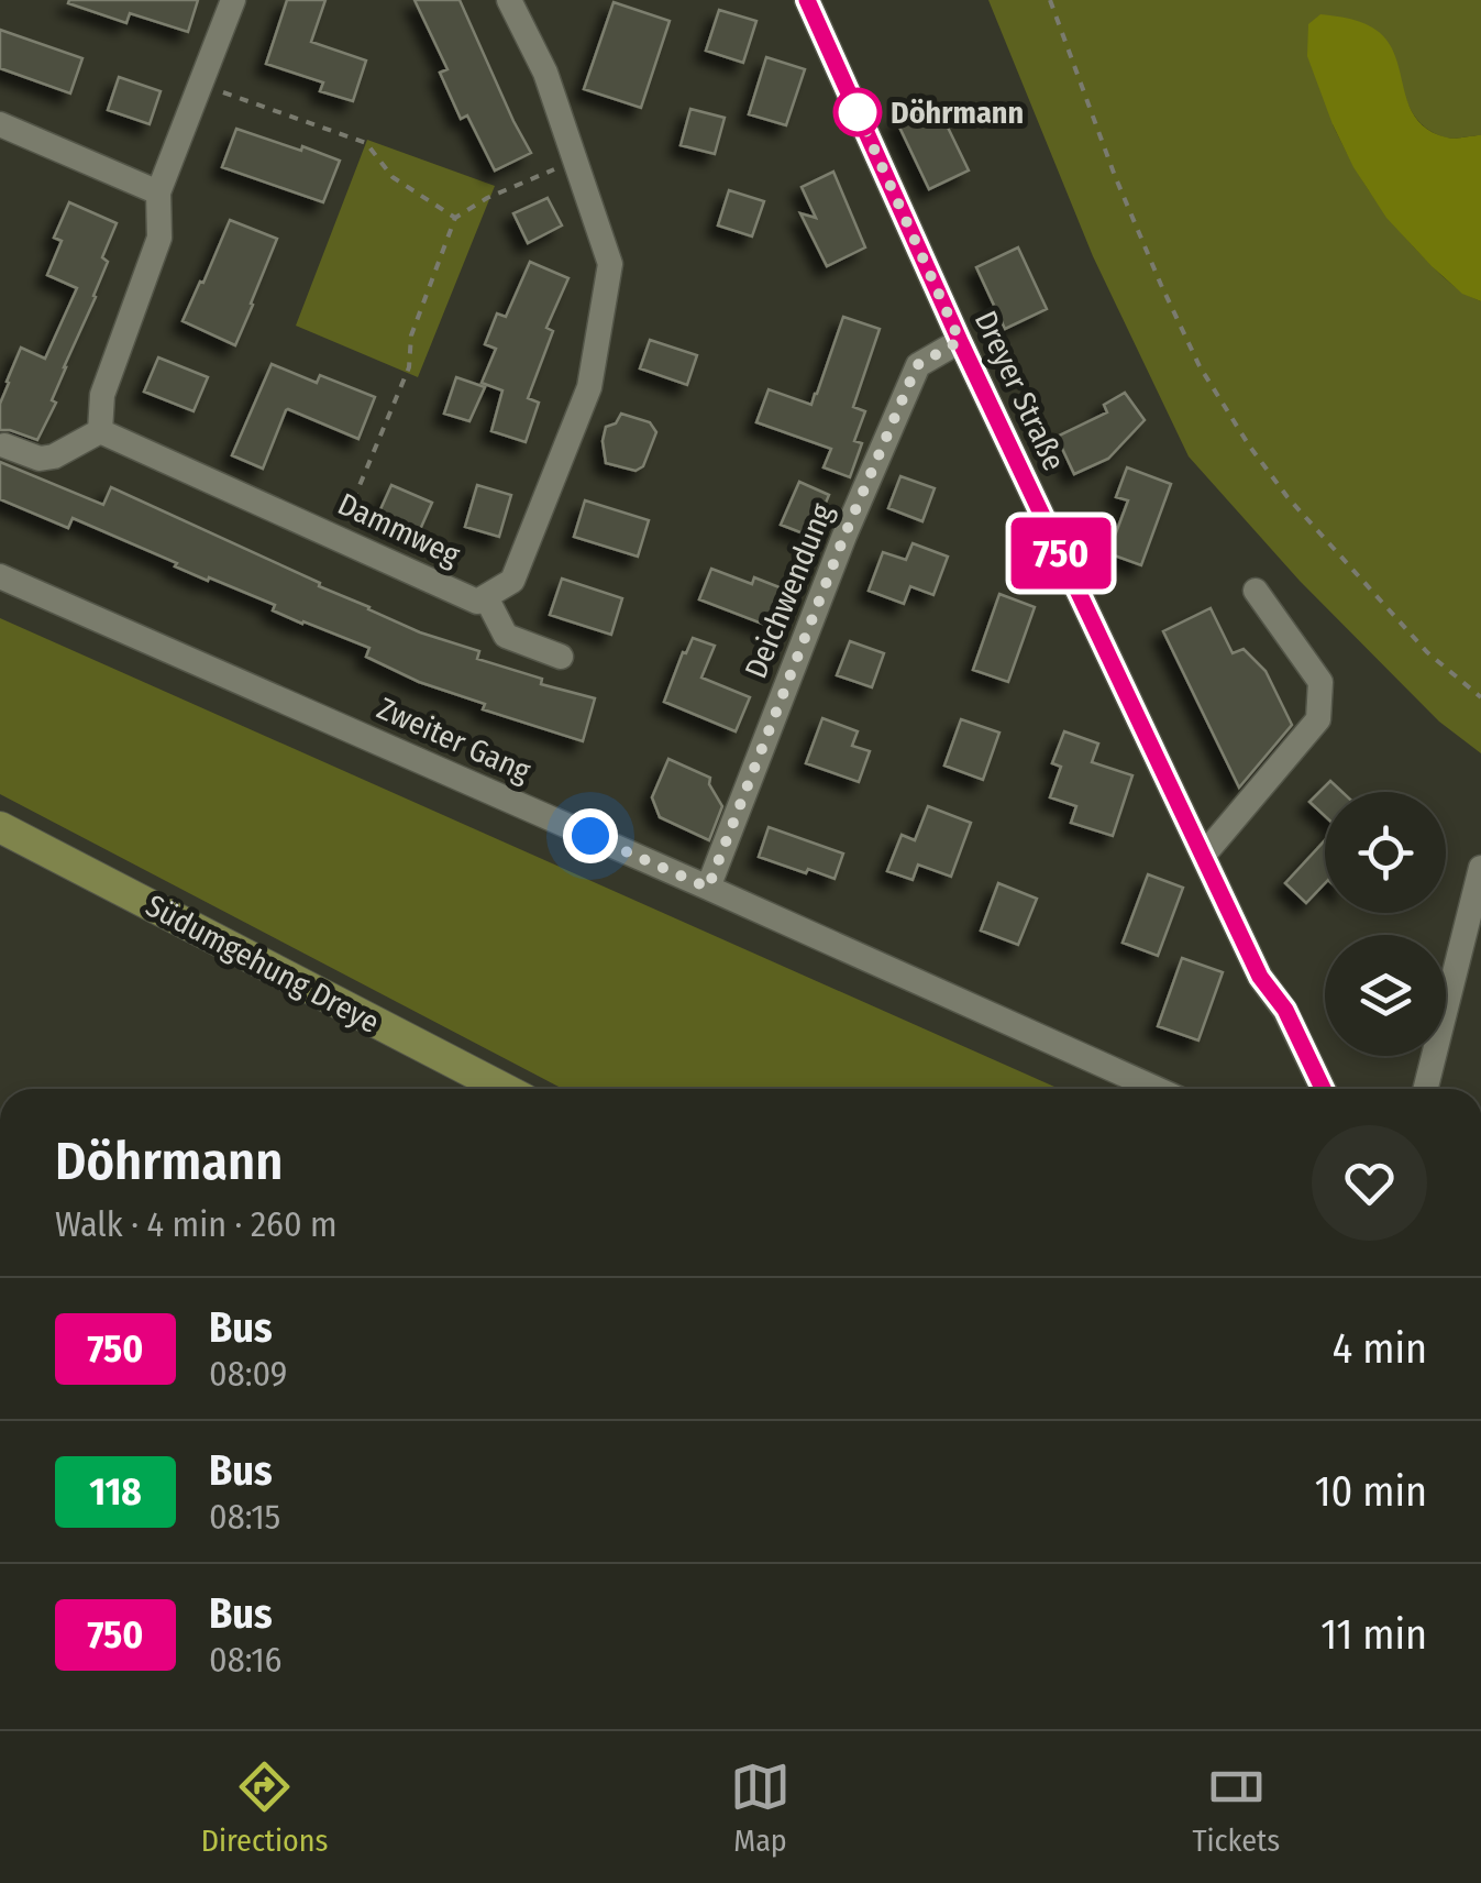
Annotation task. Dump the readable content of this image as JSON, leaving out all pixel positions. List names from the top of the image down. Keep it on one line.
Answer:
{"streets":{"main road":["Südumgehung Dreye"],"street":["Dreyer Straße","Dammweg","Deichwendung","Zweiter Gang"]},"crossings":[["Dreyer Straße","Deichwendung"],["Deichwendung","Zweiter Gang"]],"places":["Döhrmann"],"lines":["bus line 750"],"page":{"on_map":"750","heading":["Döhrmann","Walk · 4 min · 260 m"],"list":[{"mark":"750","name":"Bus","note":"08:09","value":"4 min"},{"mark":"118","name":"Bus","note":"08:15","value":"10 min"},{"mark":"750","name":"Bus","note":"08:16","value":"11 min"}],"tabs":["Directions","Map","Tickets"]}}
